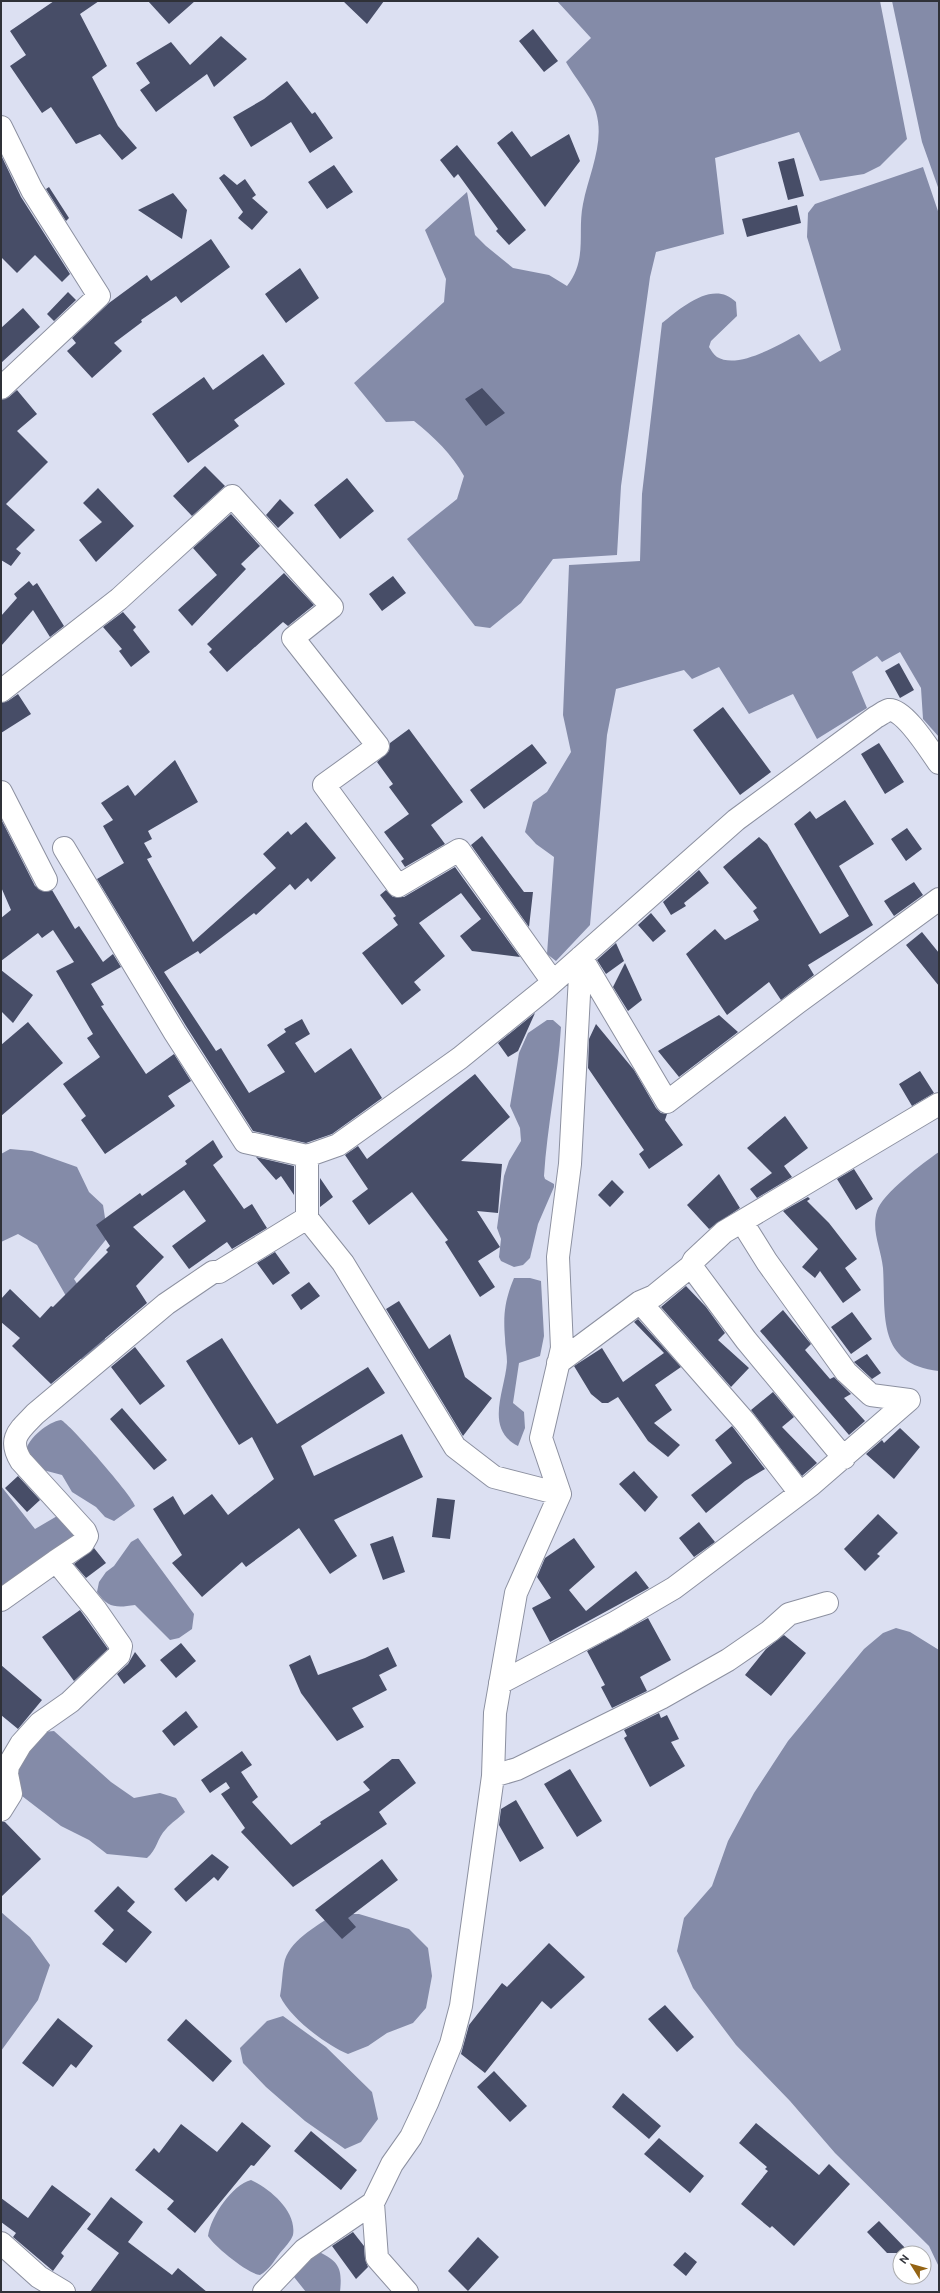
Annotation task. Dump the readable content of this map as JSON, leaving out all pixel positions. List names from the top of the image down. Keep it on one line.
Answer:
{"north":"top left"}
